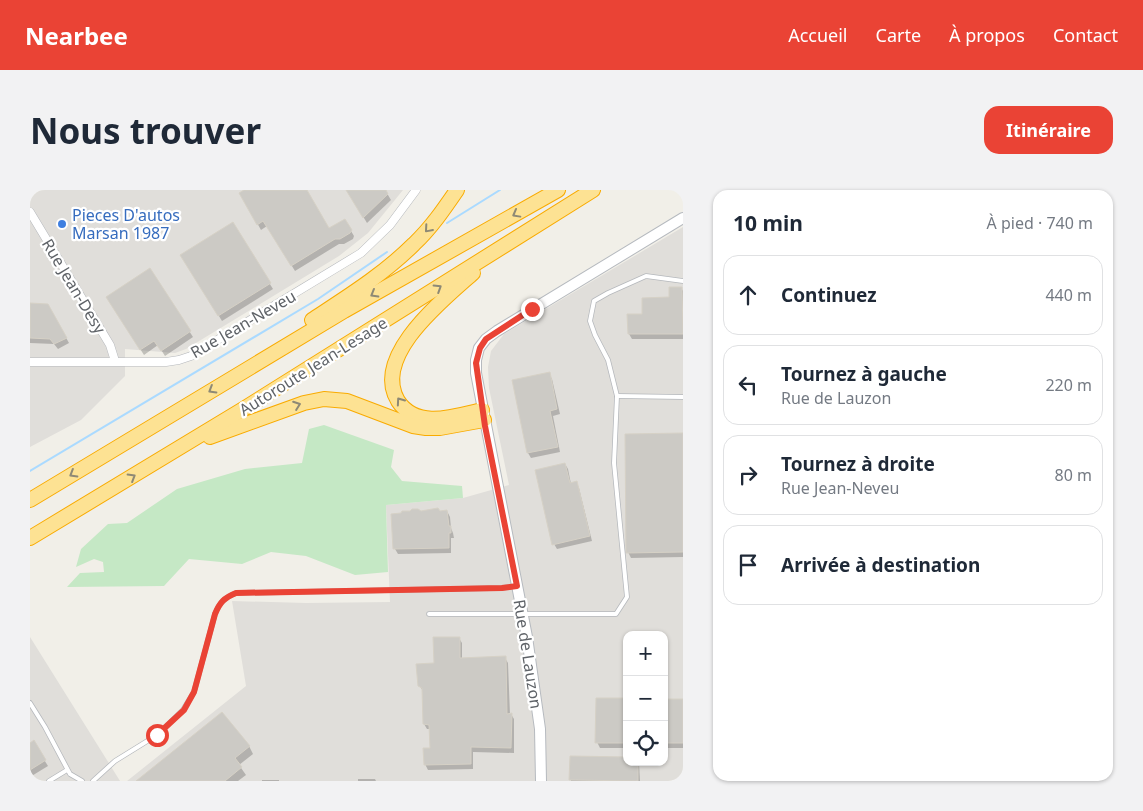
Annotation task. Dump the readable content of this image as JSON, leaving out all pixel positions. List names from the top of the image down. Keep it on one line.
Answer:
{"streets":{"highway":["Autoroute Jean-Lesage"],"street":["Rue Jean-Desy","Rue Jean-Neveu","Rue de Lauzon"]},"crossings":[["Rue Jean-Desy","Rue Jean-Neveu"]],"places":["Pieces D'autos Marsan 1987"],"page":{"header":"Nearbee","nav":["Accueil","Carte","À propos","Contact"],"buttons":"Itinéraire","title":"Nous trouver","heading":["10 min","À pied · 740 m"],"list":[["Continuez","440 m"],["Tournez à gauche","Rue de Lauzon","220 m"],["Tournez à droite","Rue Jean-Neveu","80 m"],"Arrivée à destination"],"map_buttons":["+","−"]}}
